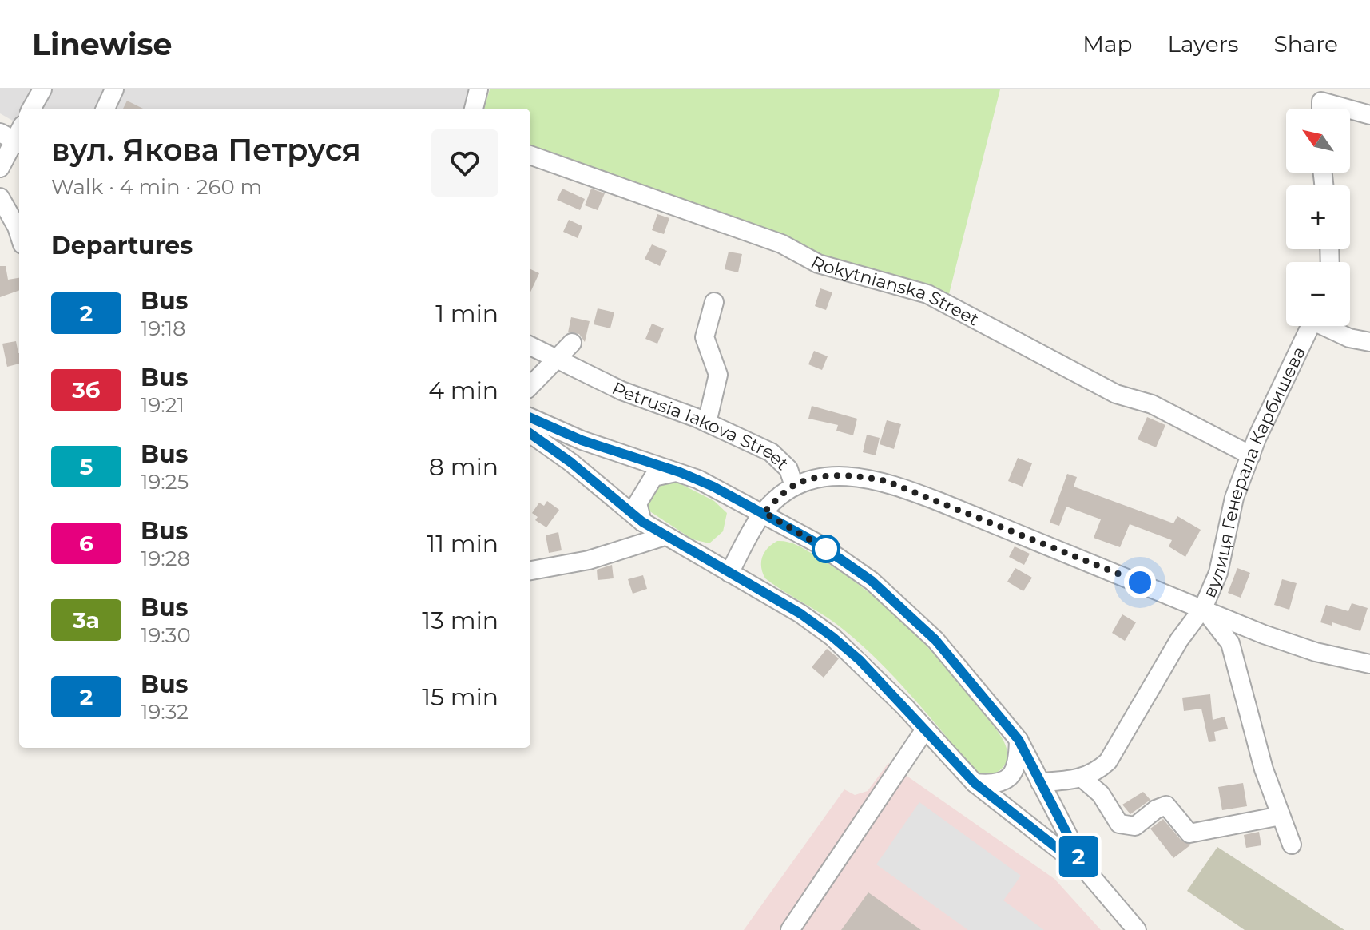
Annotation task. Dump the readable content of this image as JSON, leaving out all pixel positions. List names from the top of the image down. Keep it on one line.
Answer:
{"streets":{"street":["Rokytnianska Street","Petrusia Iakova Street","вулиця Генерала Карбишева"]},"crossings":[["Rokytnianska Street","вулиця Генерала Карбишева"],["Petrusia Iakova Street","вулиця Генерала Карбишева"]],"lines":["bus line 2"],"north":"top left","page":{"header":"Linewise","nav":["Map","Layers","Share"],"on_map":"2","map_buttons":["+","−"],"heading":[["вул. Якова Петруся","Walk · 4 min · 260 m"],"Departures"],"list":[{"mark":"2","name":"Bus","note":"19:18","value":"1 min"},{"mark":"3б","name":"Bus","note":"19:21","value":"4 min"},{"mark":"5","name":"Bus","note":"19:25","value":"8 min"},{"mark":"6","name":"Bus","note":"19:28","value":"11 min"},{"mark":"3а","name":"Bus","note":"19:30","value":"13 min"},{"mark":"2","name":"Bus","note":"19:32","value":"15 min"}]}}
